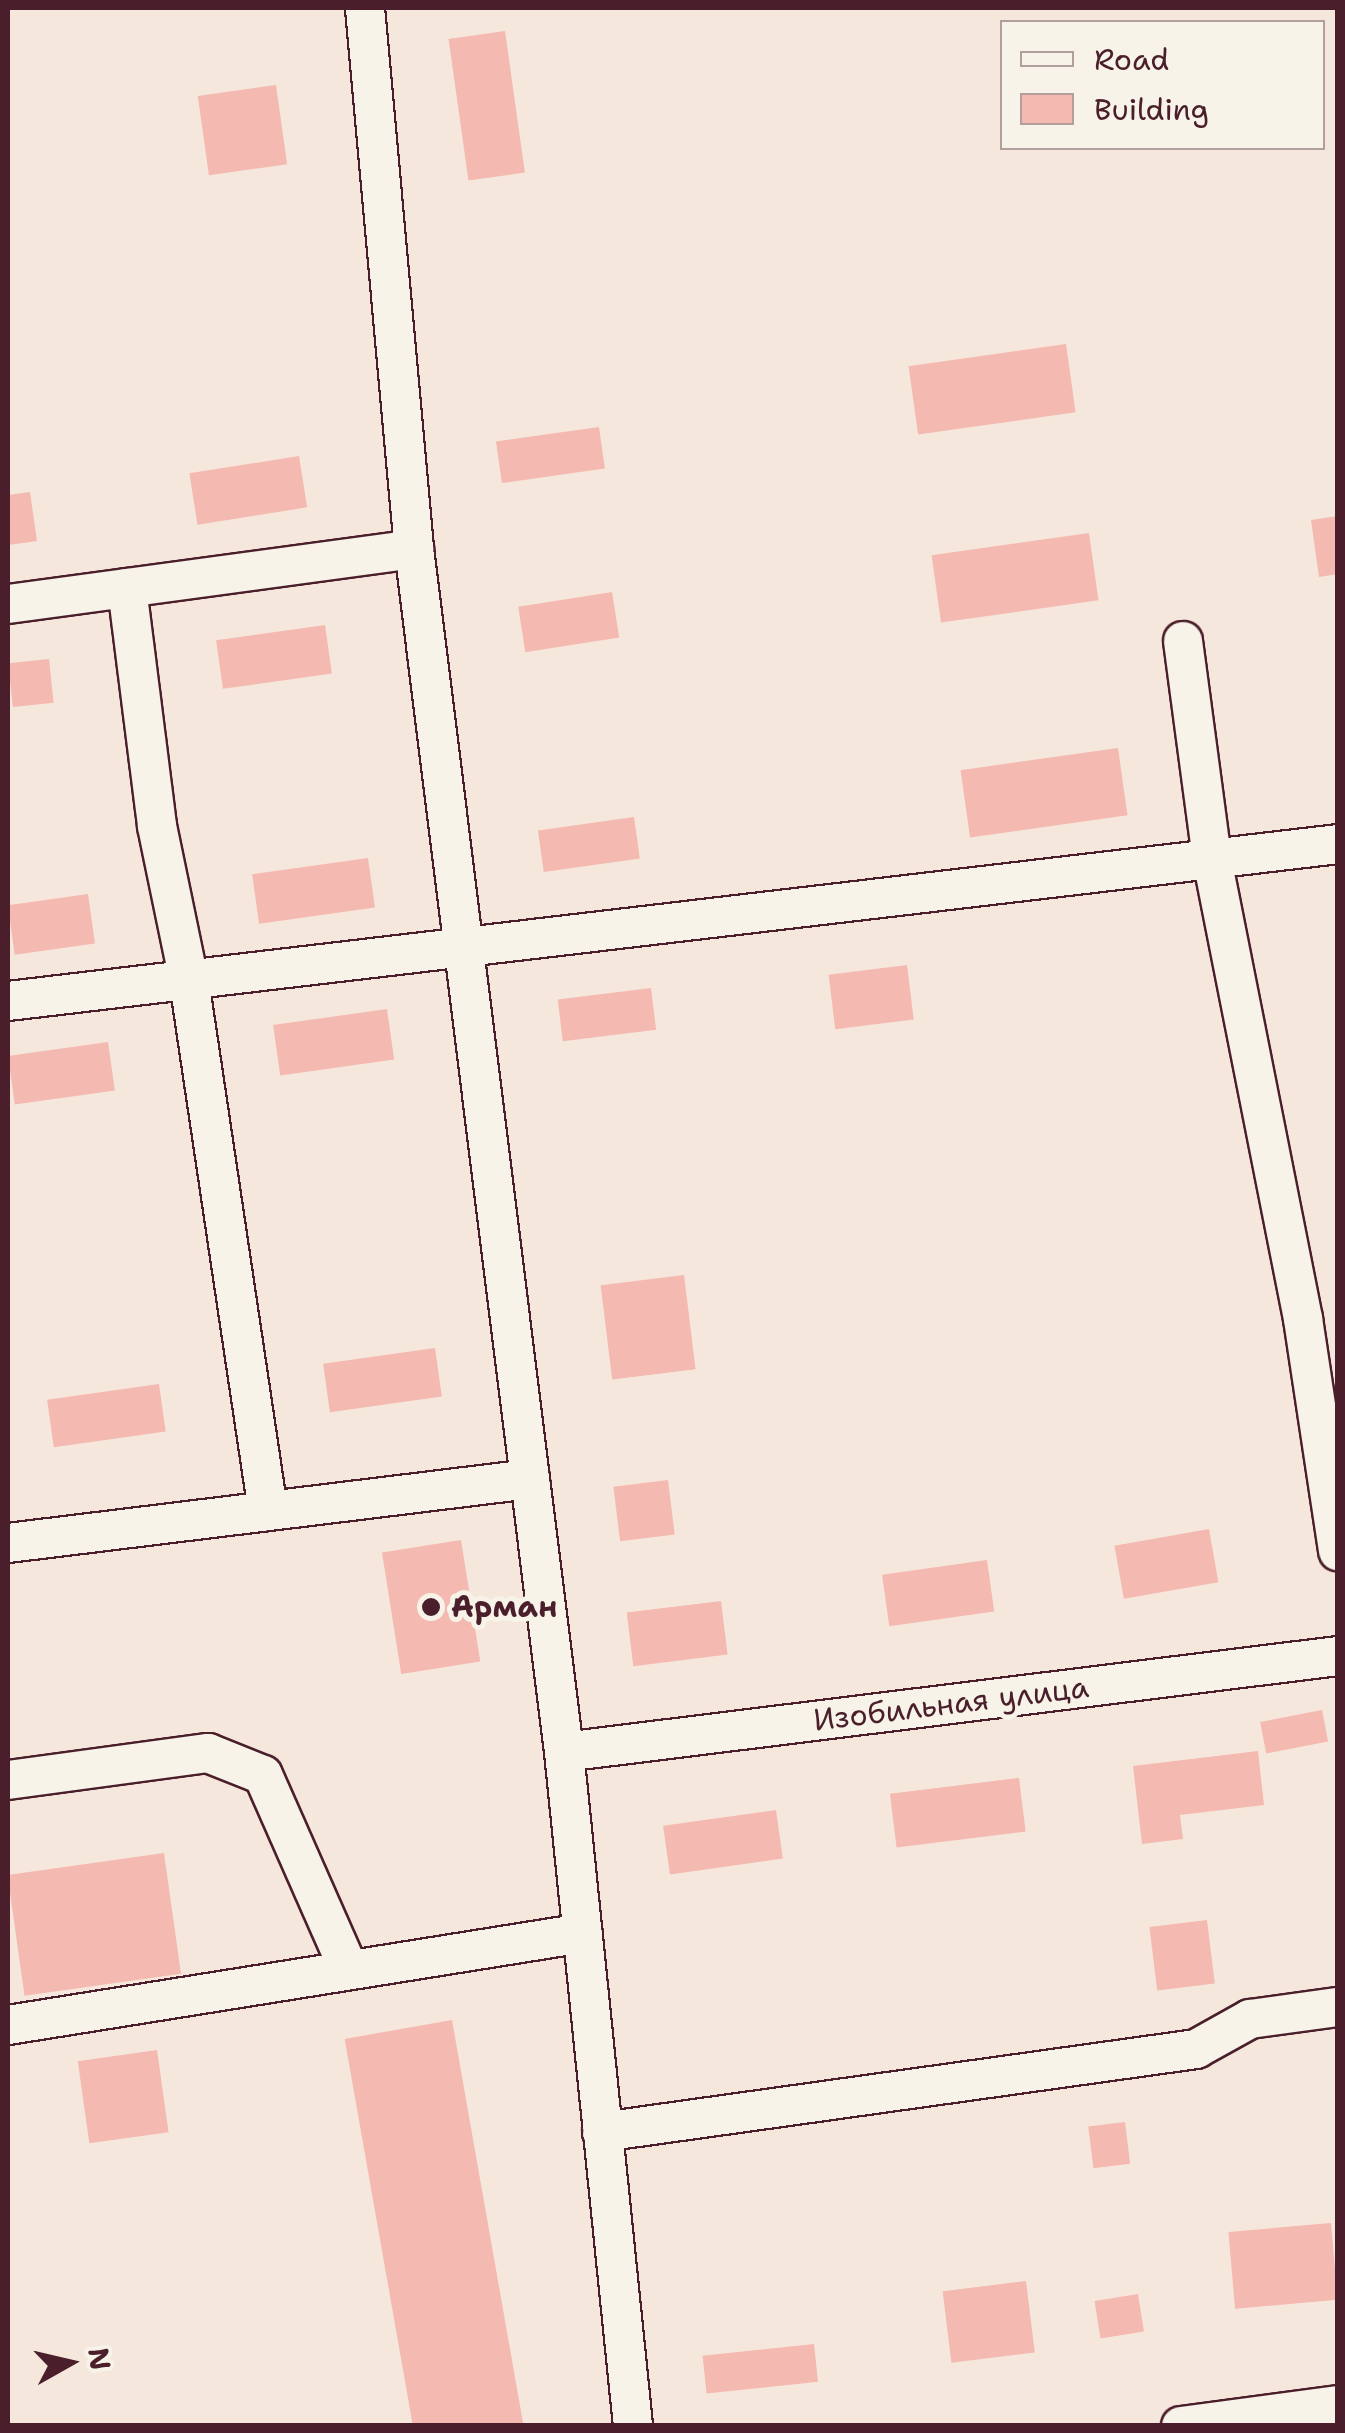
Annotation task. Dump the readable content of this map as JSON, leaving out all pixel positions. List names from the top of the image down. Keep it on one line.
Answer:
{"streets":{"street":["Изобильная улица"]},"places":["Арман"],"legend":["Road","Building"],"north":"right"}
